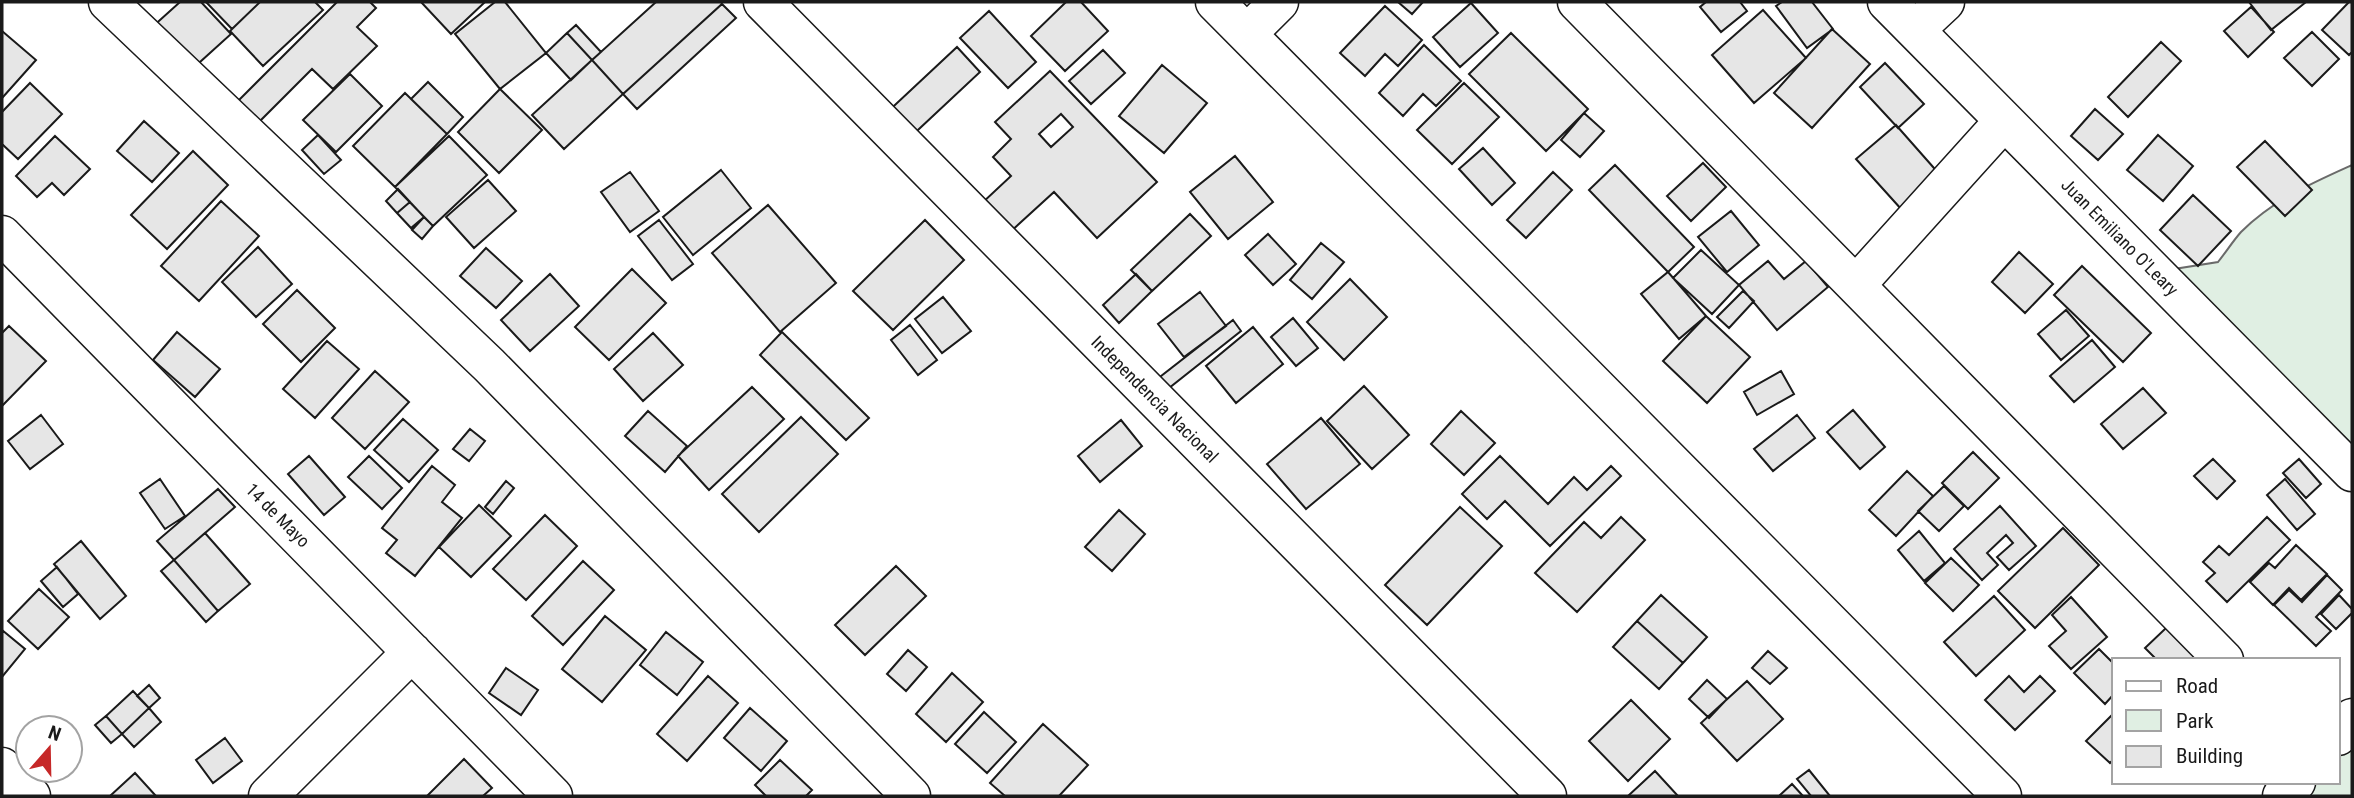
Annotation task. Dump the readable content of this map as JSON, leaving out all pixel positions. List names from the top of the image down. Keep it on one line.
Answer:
{"streets":{"street":["Juan Emiliano O'Leary","Independencia Nacional","14 de Mayo"]},"legend":["Road","Park","Building"],"north":"top"}
